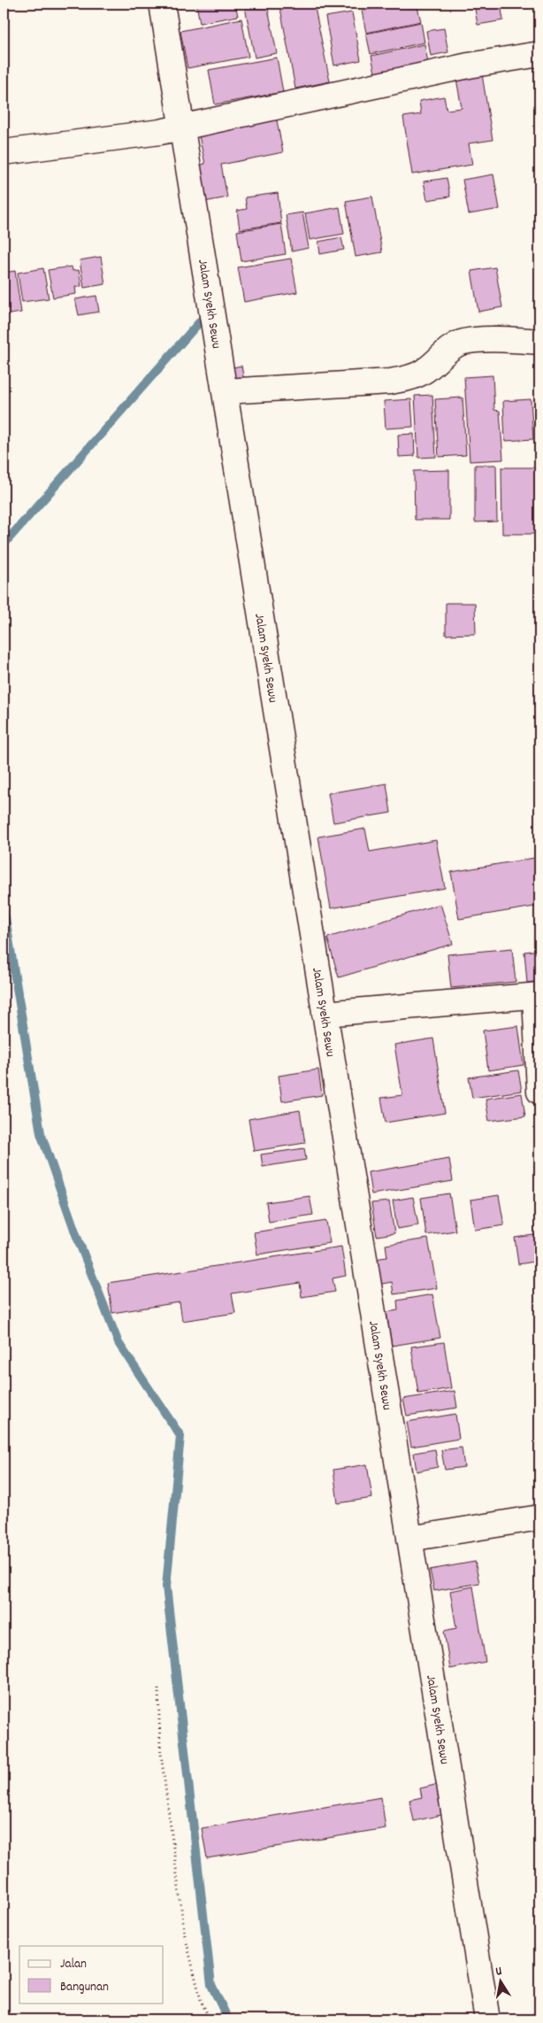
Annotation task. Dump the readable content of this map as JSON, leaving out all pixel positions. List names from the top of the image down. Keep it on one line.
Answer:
{"streets":{"street":["Jalam Syekh Sewu"]},"legend":["Jalan","Bangunan"],"north":"top"}
